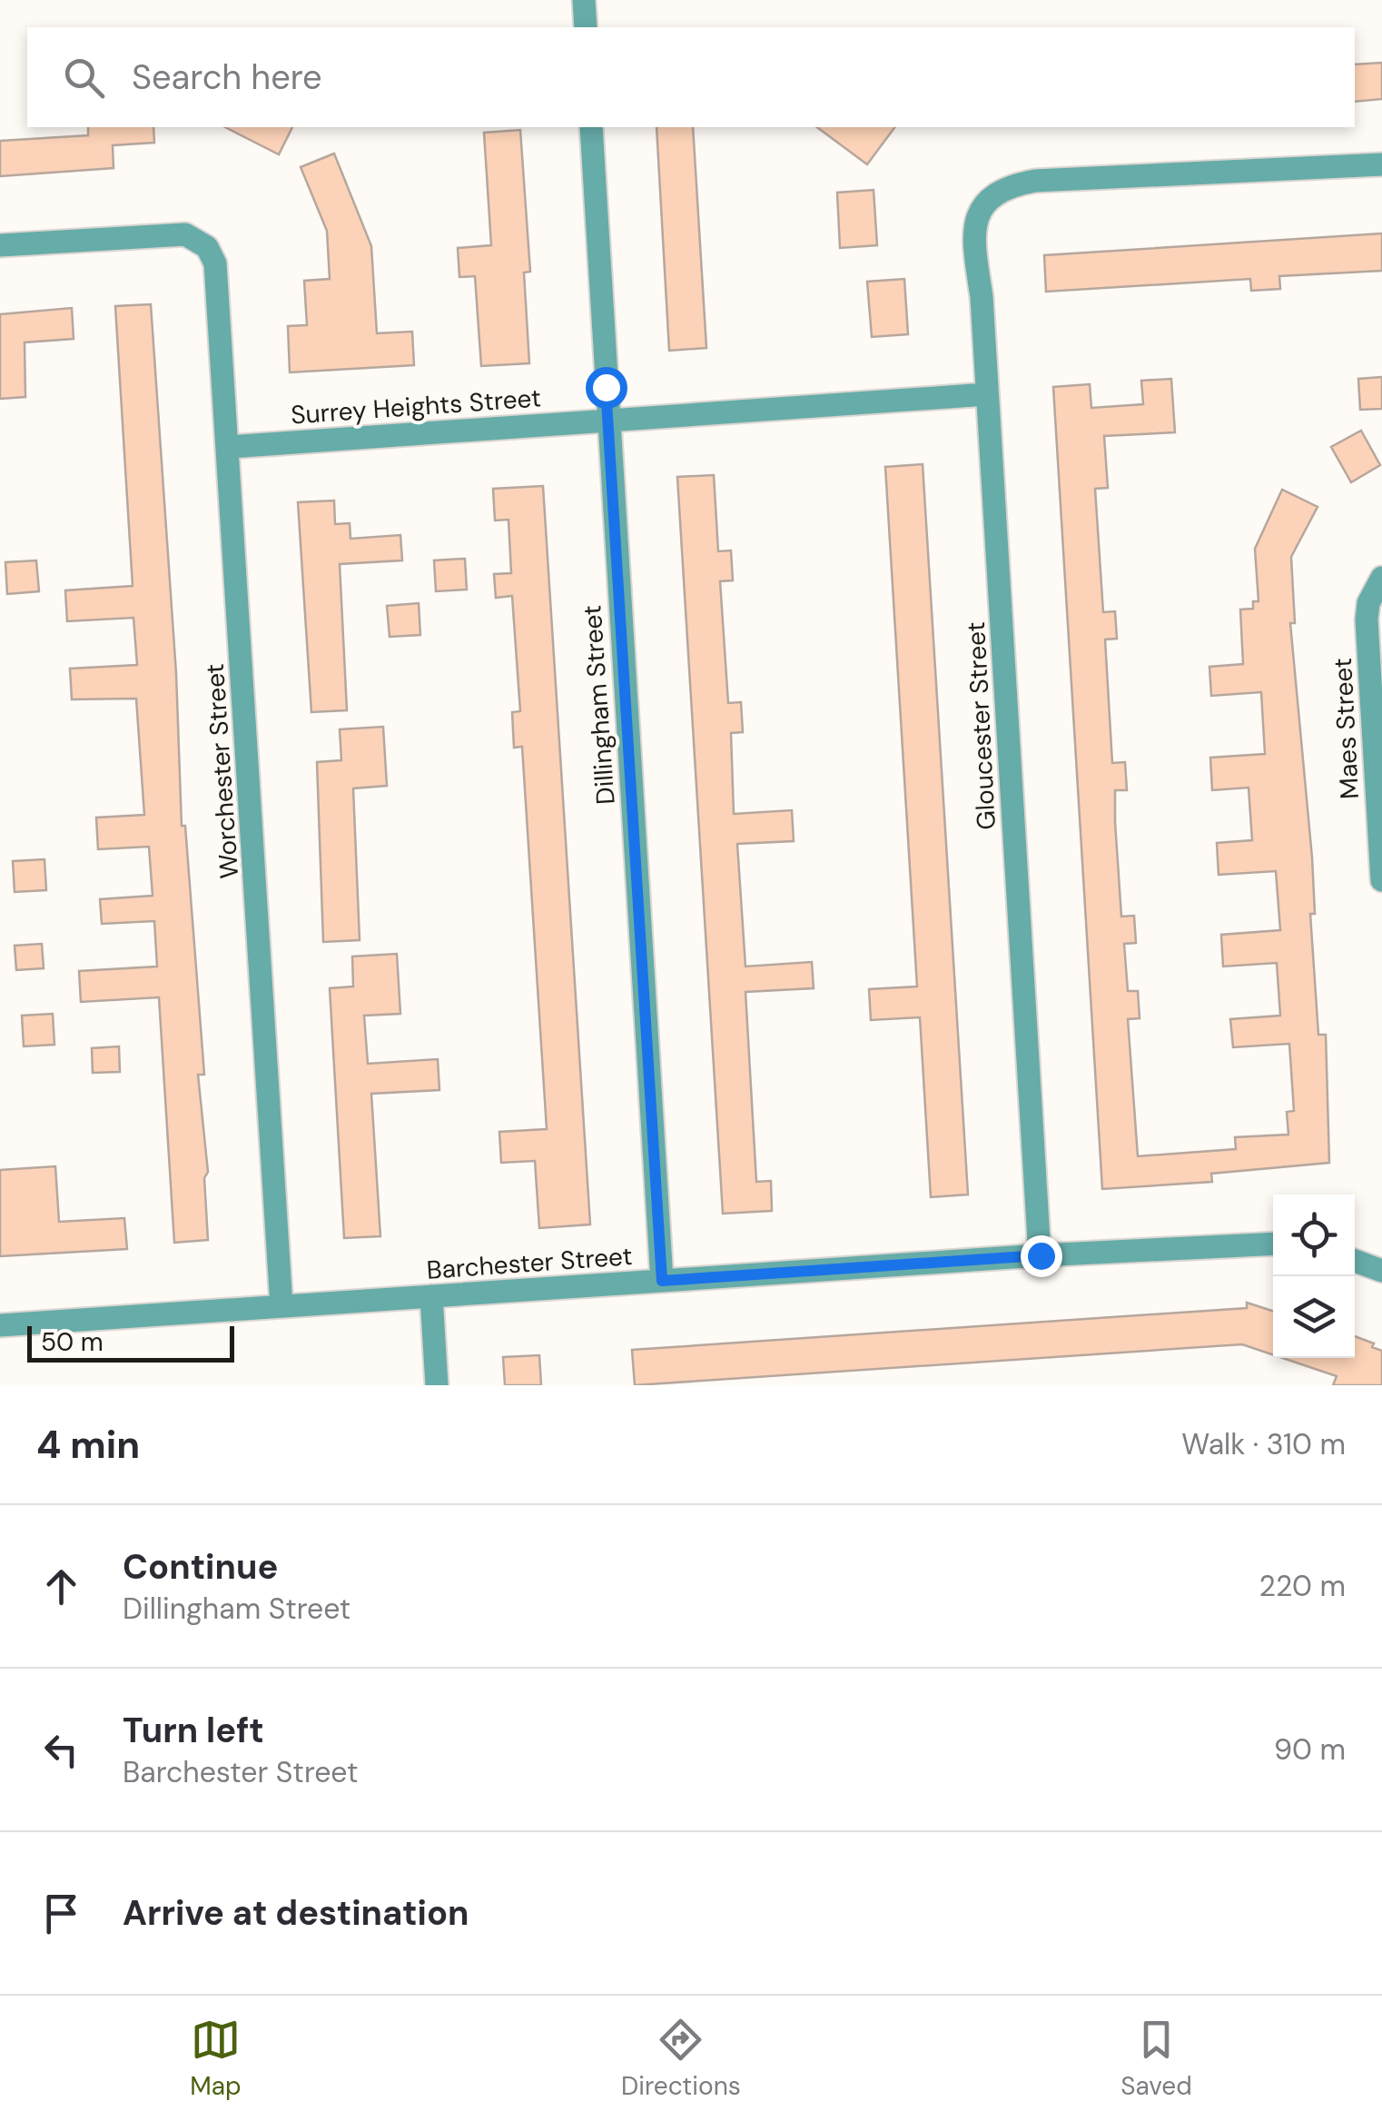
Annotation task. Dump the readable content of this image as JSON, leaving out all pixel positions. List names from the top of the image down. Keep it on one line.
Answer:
{"streets":{"street":["Surrey Heights Street","Dillingham Street","Gloucester Street","Maes Street","Worchester Street","Barchester Street"]},"crossings":[["Surrey Heights Street","Dillingham Street"],["Surrey Heights Street","Gloucester Street"],["Surrey Heights Street","Worchester Street"],["Dillingham Street","Barchester Street"],["Gloucester Street","Barchester Street"],["Worchester Street","Barchester Street"]],"scale_bar":"50 m","page":{"search":"Search here","scale":"50 m","heading":["4 min","Walk · 310 m"],"list":[["Continue","Dillingham Street","220 m"],["Turn left","Barchester Street","90 m"],"Arrive at destination"],"nav":["Map","Directions","Saved"]}}
